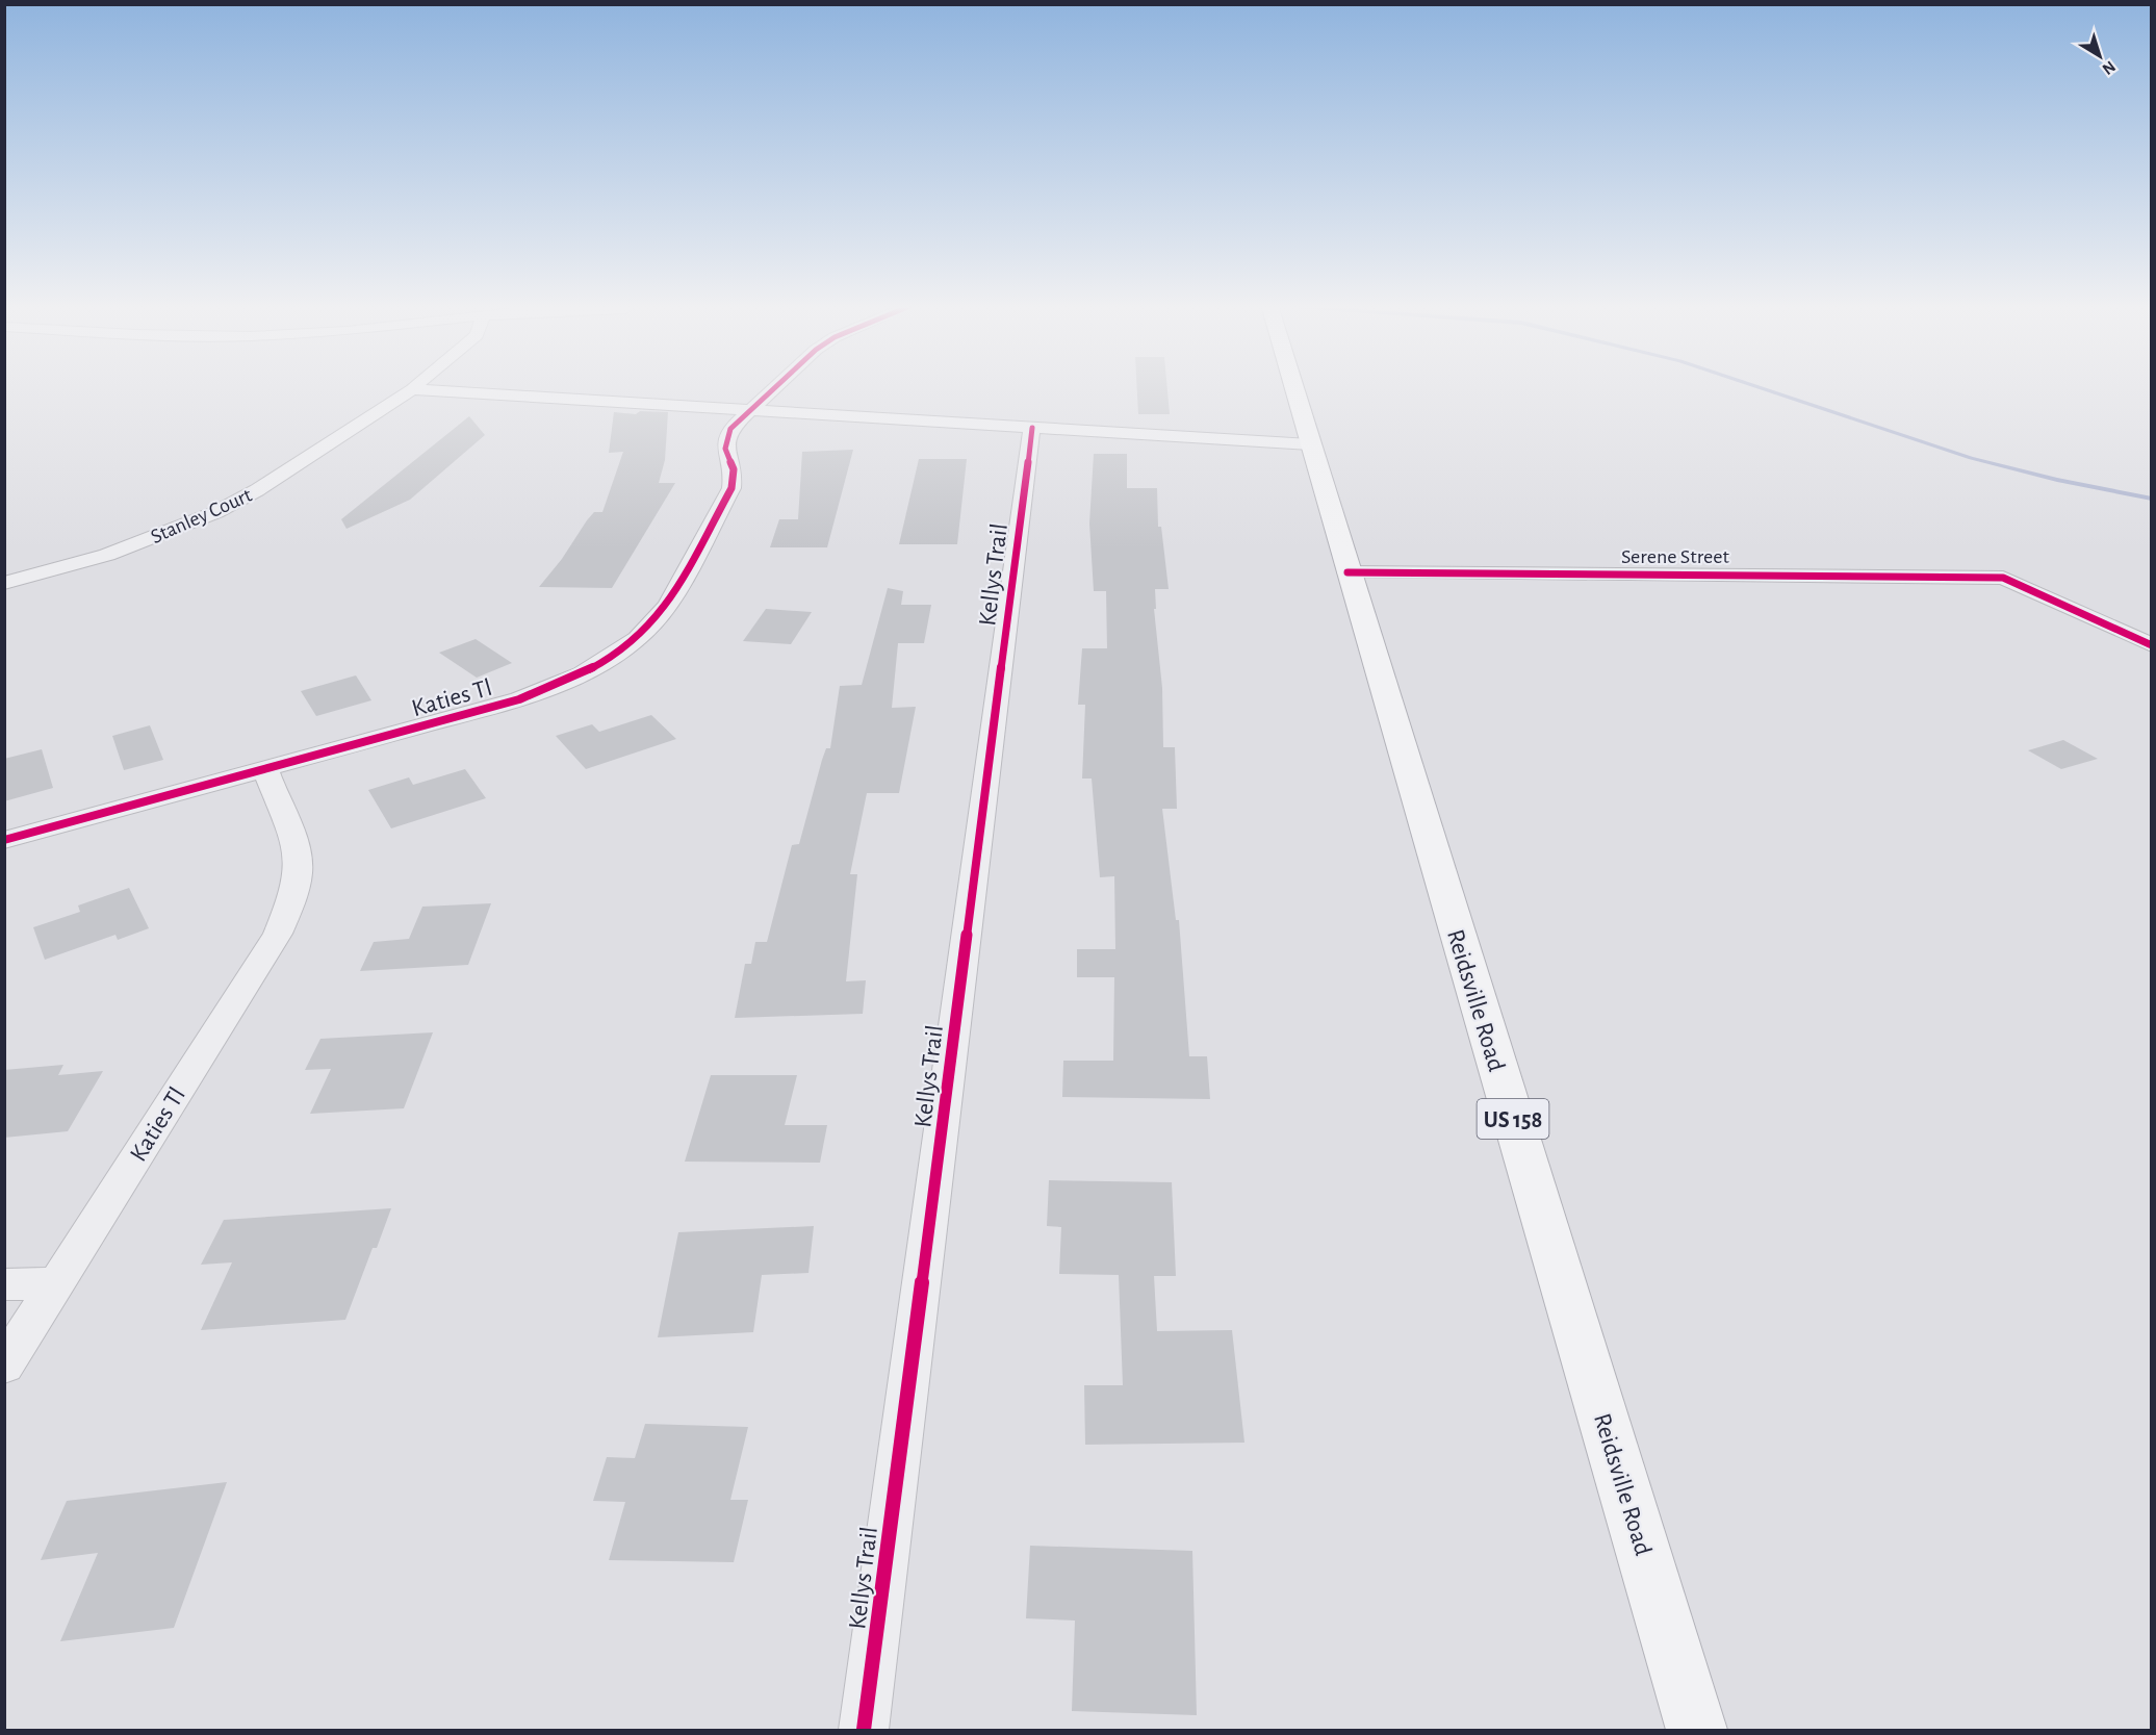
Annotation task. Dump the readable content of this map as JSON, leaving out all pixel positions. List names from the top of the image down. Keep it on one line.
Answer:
{"streets":{"highway":["Reidsville Road","US 158"],"street":["Stanley Court","Serene Street","Kellys Trail","Katies Tl"]},"crossings":[["Serene Street","Reidsville Road"]],"north":"bottom right"}
